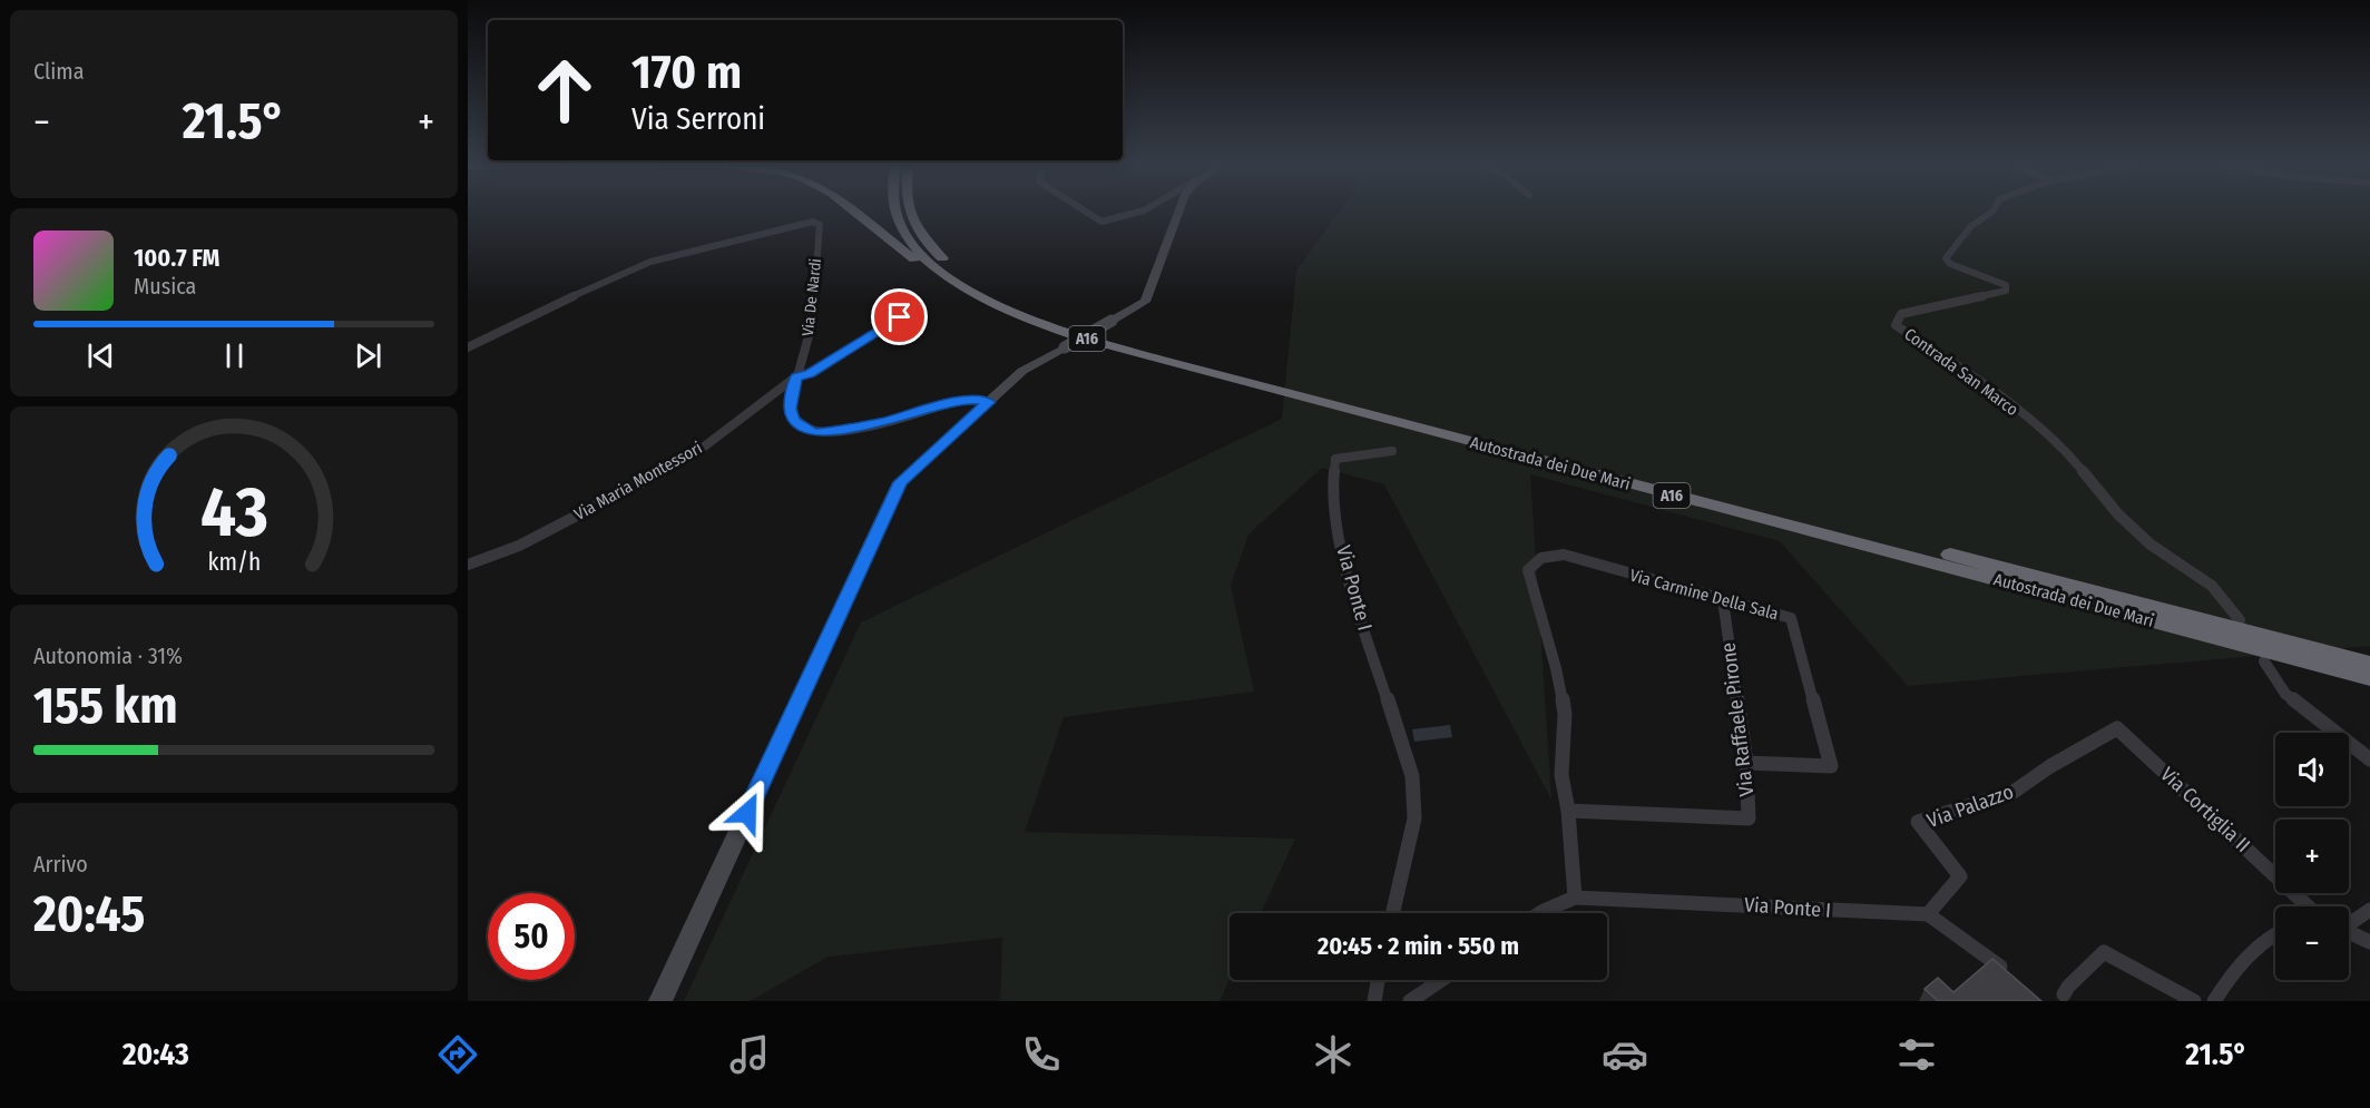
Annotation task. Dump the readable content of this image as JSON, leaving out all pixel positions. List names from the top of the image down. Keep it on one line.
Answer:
{"streets":{"highway":["A16","Autostrada dei Due Mari"],"street":["Via De Nardi","Contrada San Marco","Via Maria Montessori","Via Ponte I","Via Carmine Della Sala","Via Raffaele Pirone","Via Palazzo","Via Cortiglia II"]},"crossings":[["Via De Nardi","Via Maria Montessori"],["Via Ponte I","Via Palazzo"],["Via Carmine Della Sala","Via Raffaele Pirone"],["Via Palazzo","Via Cortiglia II"]],"page":{"tile":["Clima",["Autonomia · 31%","155 km"],["Arrivo","20:45"]],"turn":["170 m","Via Serroni"],"heat":["−","21.5°","+"],"song":["100.7 FM","Musica"],"map_buttons":["+","−"],"limit":"50","trip":"20:45 · 2 min · 550 m","tabs":["20:43","21.5°"],"gauge":["43","km/h"]}}
